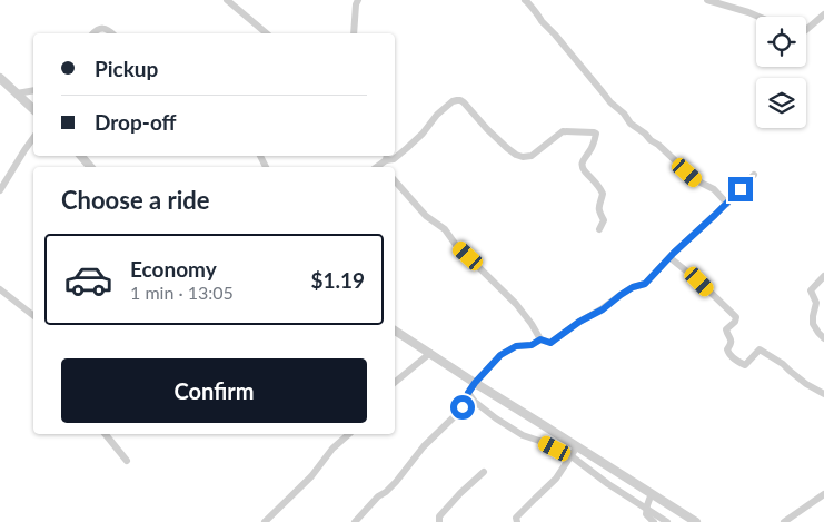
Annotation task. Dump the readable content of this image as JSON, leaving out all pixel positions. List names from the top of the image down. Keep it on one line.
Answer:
{"page":{"banner":["Pickup","Drop-off"],"heading":"Choose a ride","list":[{"name":"Economy","note":"1 min · 13:05","value":"$1.19"}],"buttons":"Confirm"}}
